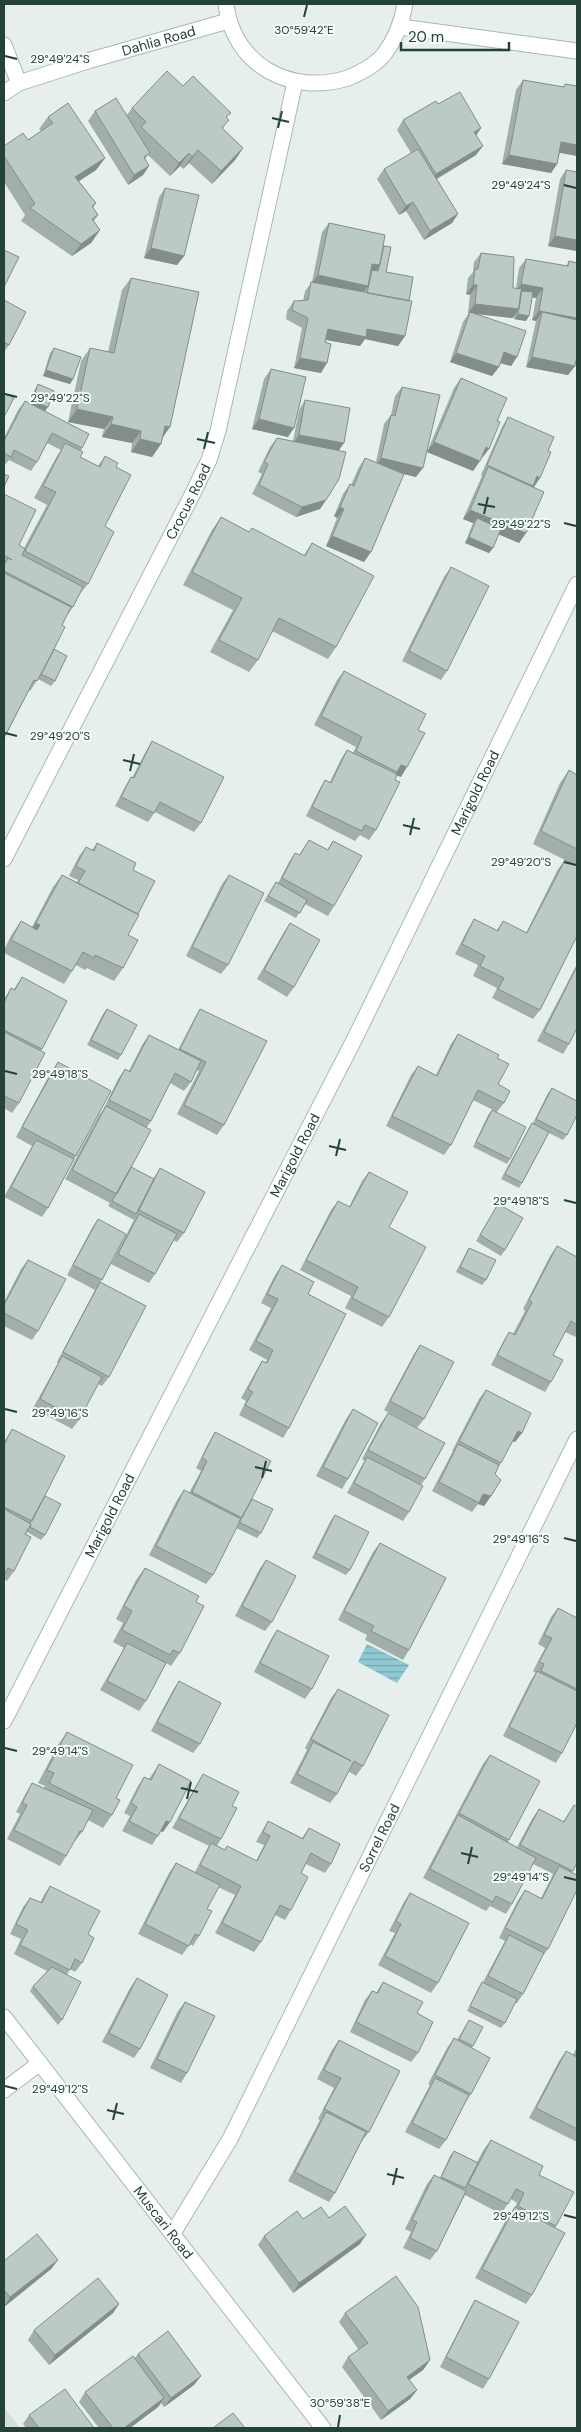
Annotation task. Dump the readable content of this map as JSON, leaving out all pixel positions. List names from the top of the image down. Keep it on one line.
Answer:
{"streets":{"street":["Dahlia Road","Crocus Road","Marigold Road","Sorrel Road","Muscari Road"]},"crossings":[["Sorrel Road","Muscari Road"]],"scale_bar":"20 m","coordinates":["30°59'42\"E","29°49'24\"S","29°49'22\"S","29°49'20\"S","29°49'18\"S","29°49'16\"S","29°49'14\"S","29°49'12\"S","30°59'38\"E"]}
